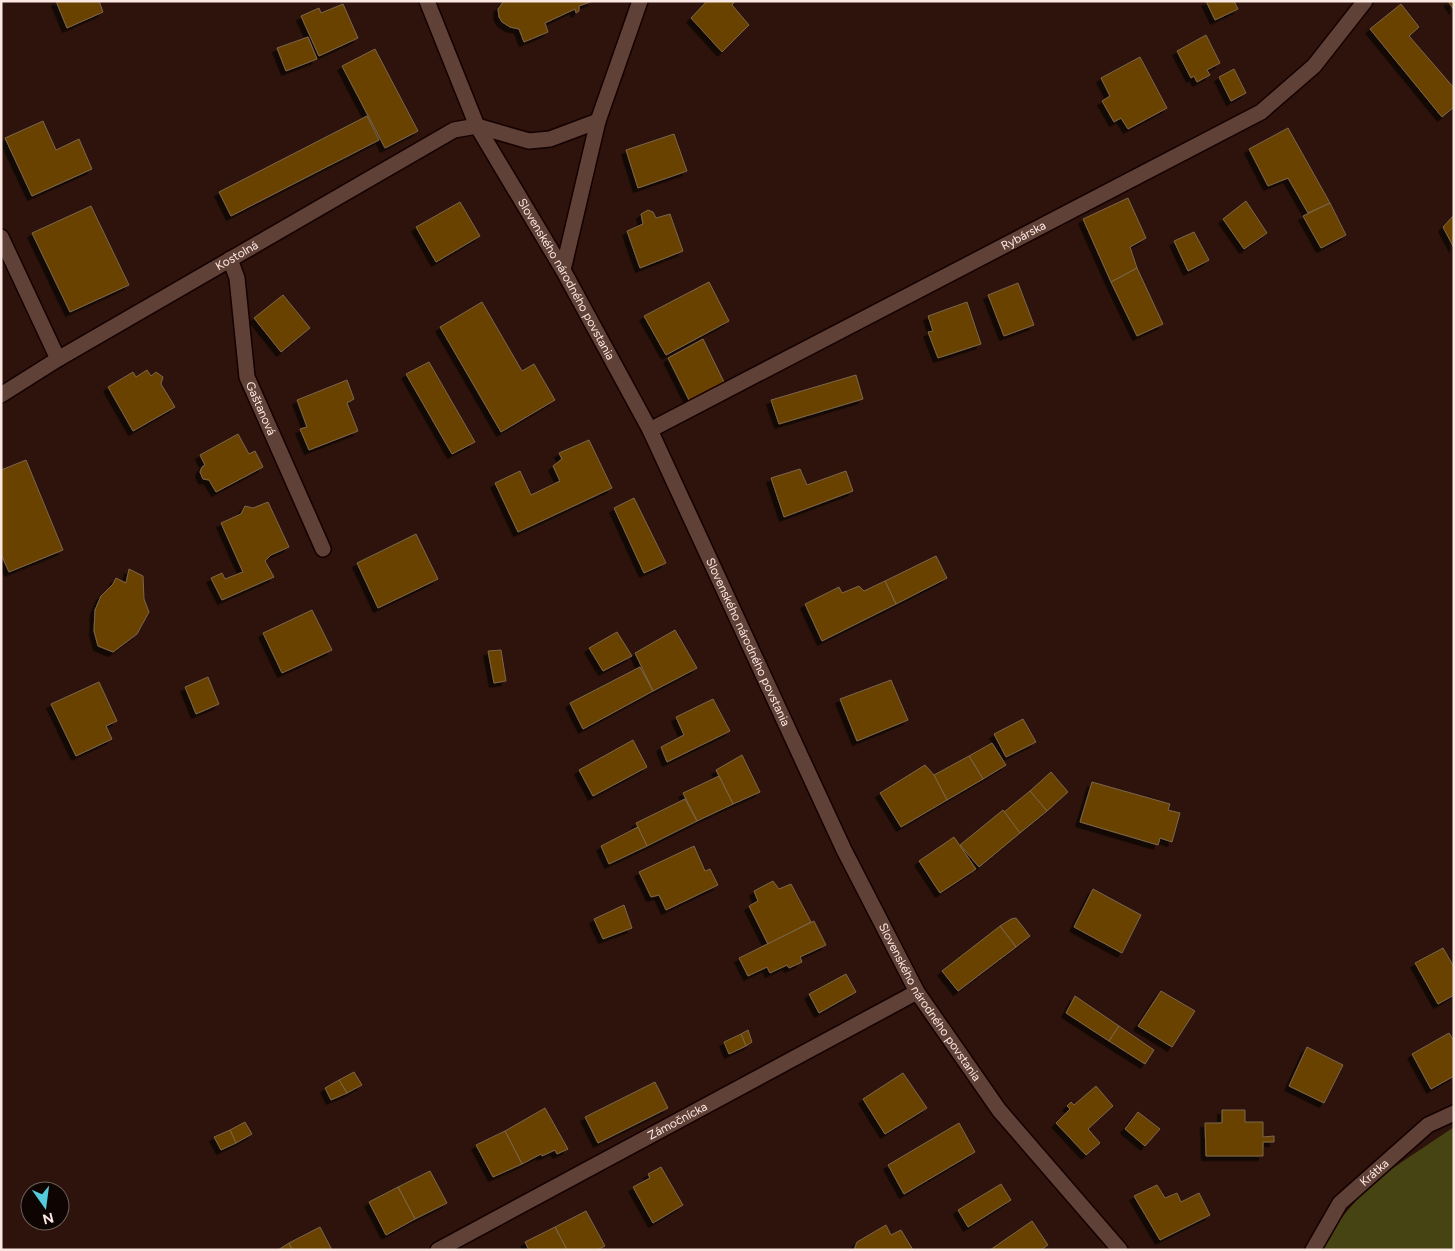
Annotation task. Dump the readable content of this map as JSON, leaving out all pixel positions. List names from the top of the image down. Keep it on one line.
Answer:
{"streets":{"street":["Rybárska","Kostolná","Slovenského národného povstania","Gaštanová","Zámočnícka","Krátka"]},"crossings":[["Rybárska","Slovenského národného povstania"],["Kostolná","Slovenského národného povstania"],["Kostolná","Gaštanová"],["Slovenského národného povstania","Zámočnícka"]],"north":"bottom"}
